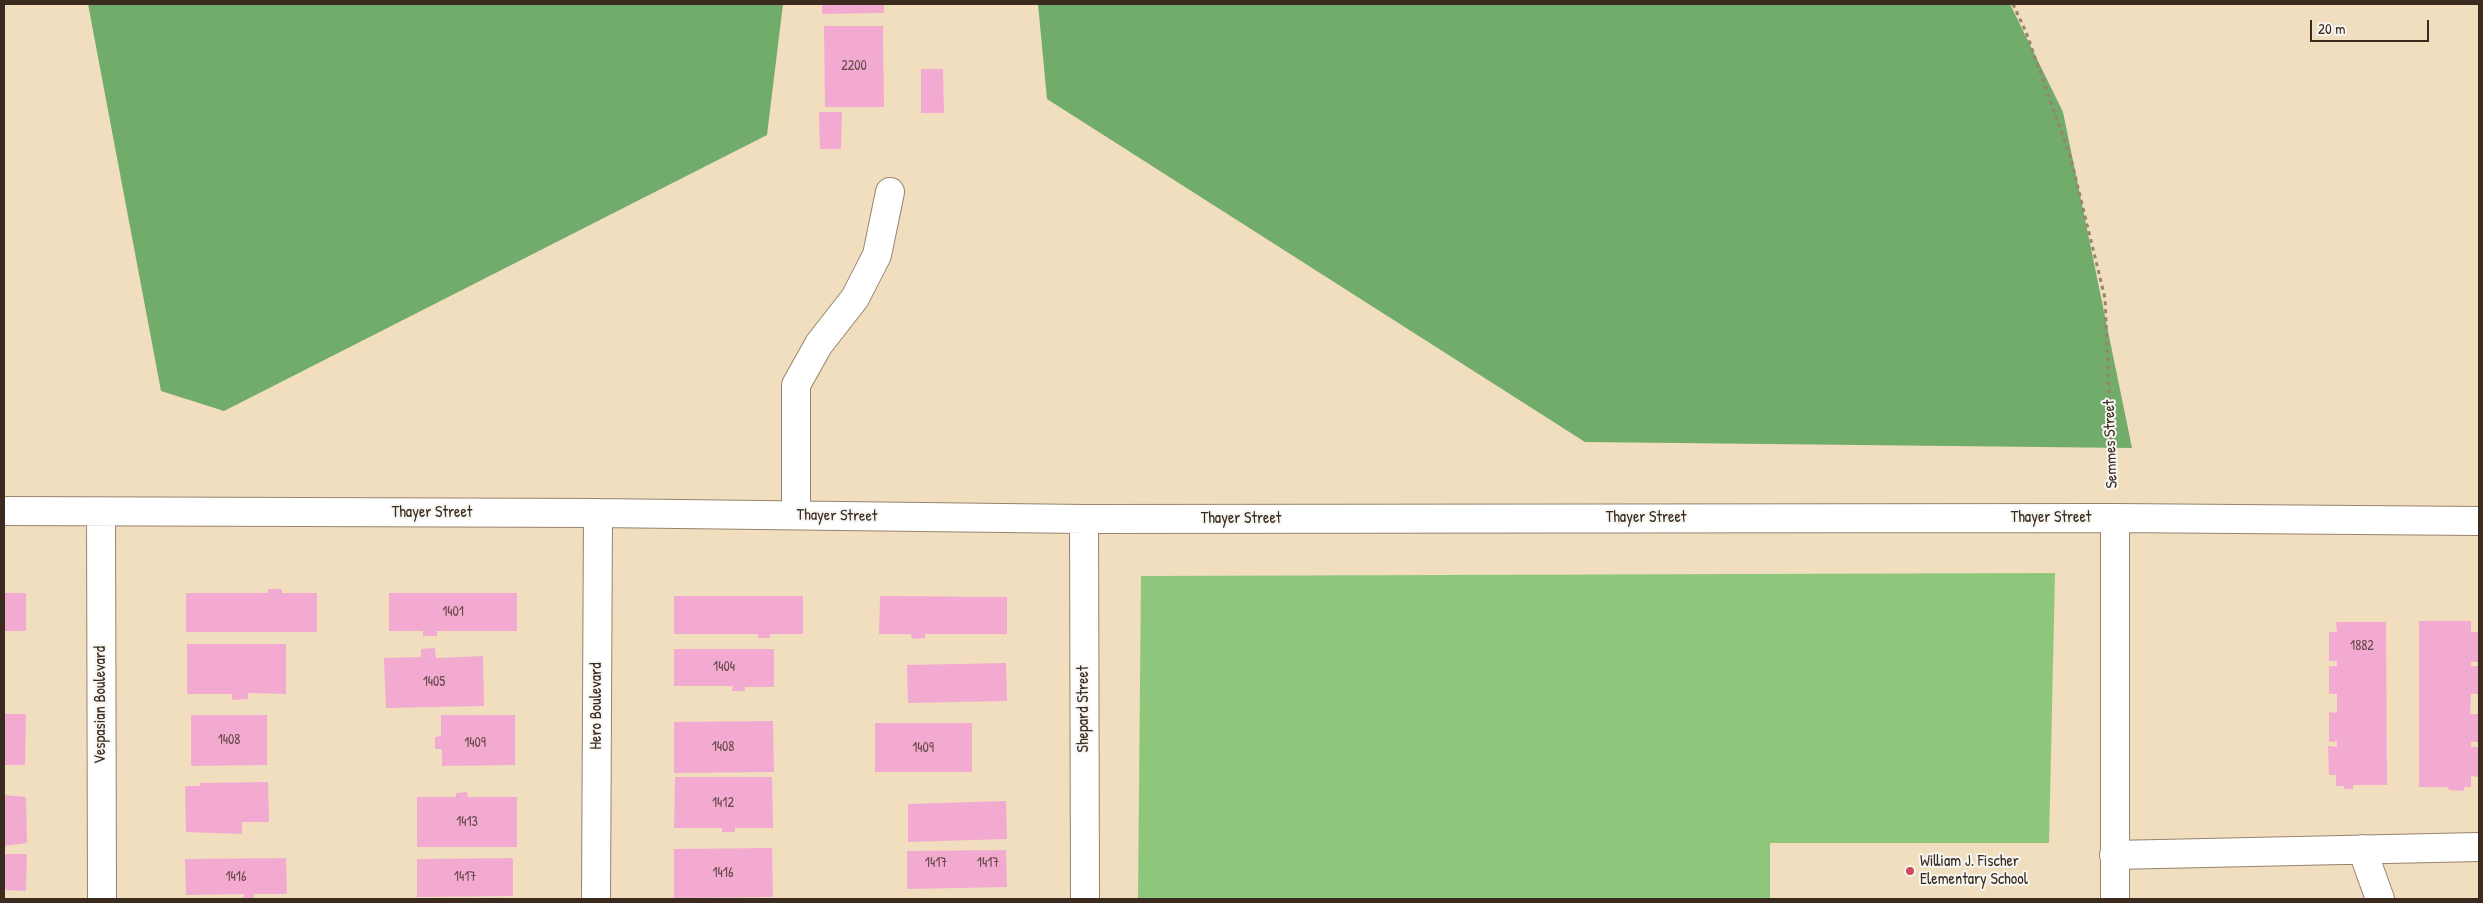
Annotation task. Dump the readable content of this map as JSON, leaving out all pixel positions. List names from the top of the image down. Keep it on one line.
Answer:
{"streets":{"street":["Thayer Street","Vespasian Boulevard","Hero Boulevard","Shepard Street"],"path":["Semmes Street"]},"crossings":[["Semmes Street","Thayer Street"],["Thayer Street","Vespasian Boulevard"],["Thayer Street","Hero Boulevard"],["Thayer Street","Shepard Street"]],"places":["William J. Fischer Elementary School"],"house_numbers":["2200","1401","1882","1404","1405","1408","1409","1408","1409","1412","1413","1417","1417","1416","1416","1417"],"scale_bar":"20 m"}
